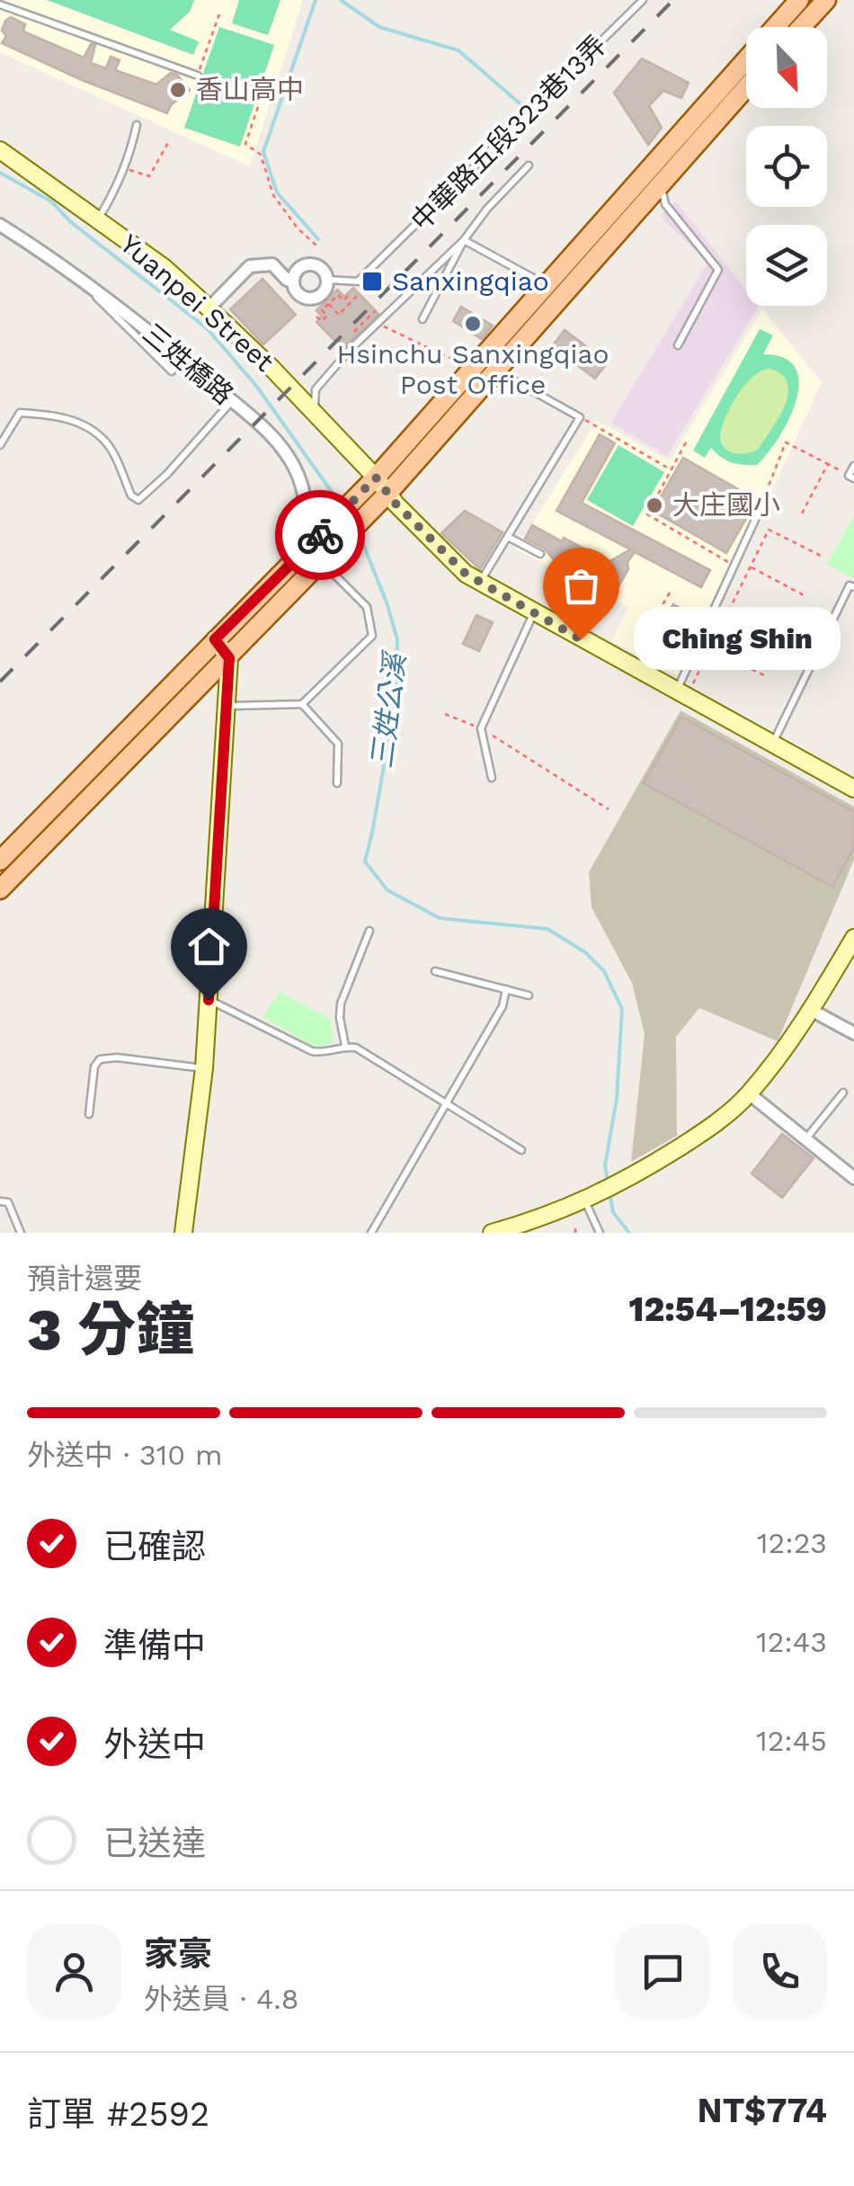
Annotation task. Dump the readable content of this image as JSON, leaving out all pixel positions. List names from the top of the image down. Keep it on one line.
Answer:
{"streets":{"street":["Yuanpei Street","三姓橋路"],"lane":["中華路五段323巷13弄"]},"water":["三姓公溪"],"places":{"other":["香山高中","Hsinchu Sanxingqiao Post Office","大庄國小","Ching Shin"],"transit":["Sanxingqiao"]},"north":"bottom right","page":{"bubble":"Ching Shin","heading":["3 分鐘","預計還要","12:54–12:59"],"panel":["家豪","外送員 · 4.8","訂單 #2592","NT$774"],"bar":"外送中 · 310 m","list":[["已確認","12:23"],["準備中","12:43"],["外送中","12:45"],"已送達"]}}
